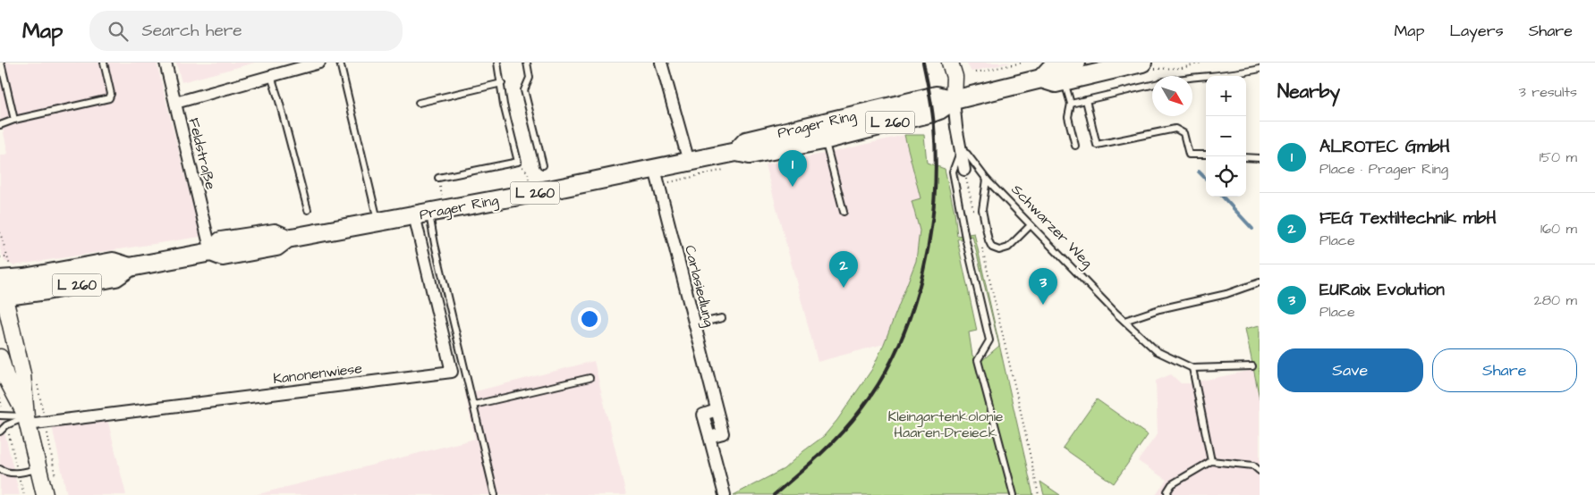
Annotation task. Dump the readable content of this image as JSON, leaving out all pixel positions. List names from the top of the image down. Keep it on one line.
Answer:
{"streets":{"main road":["L 260","Prager Ring"],"street":["Feldstraße","Carlasiedlung","Kanonenwiese"],"lane":["Schwarzer Weg"]},"crossings":[["Prager Ring","Feldstraße"],["Prager Ring","Carlasiedlung"],["Prager Ring","Kanonenwiese"]],"parks":["Kleingartenkolonie Haaren-Dreieck"],"north":"bottom right","page":{"header":"Map","search":"Search here","nav":["Map","Layers","Share"],"heading":["Nearby","3 results"],"map_buttons":["+","−"],"list":[{"mark":"1","name":"ALROTEC GmbH","note":"Place · Prager Ring","value":"150 m"},{"mark":"2","name":"FEG Textiltechnik mbH","note":"Place","value":"160 m"},{"mark":"3","name":"EURaix Evolution","note":"Place","value":"280 m"}],"pins":["1","2","3"],"buttons":["Save","Share"]}}
